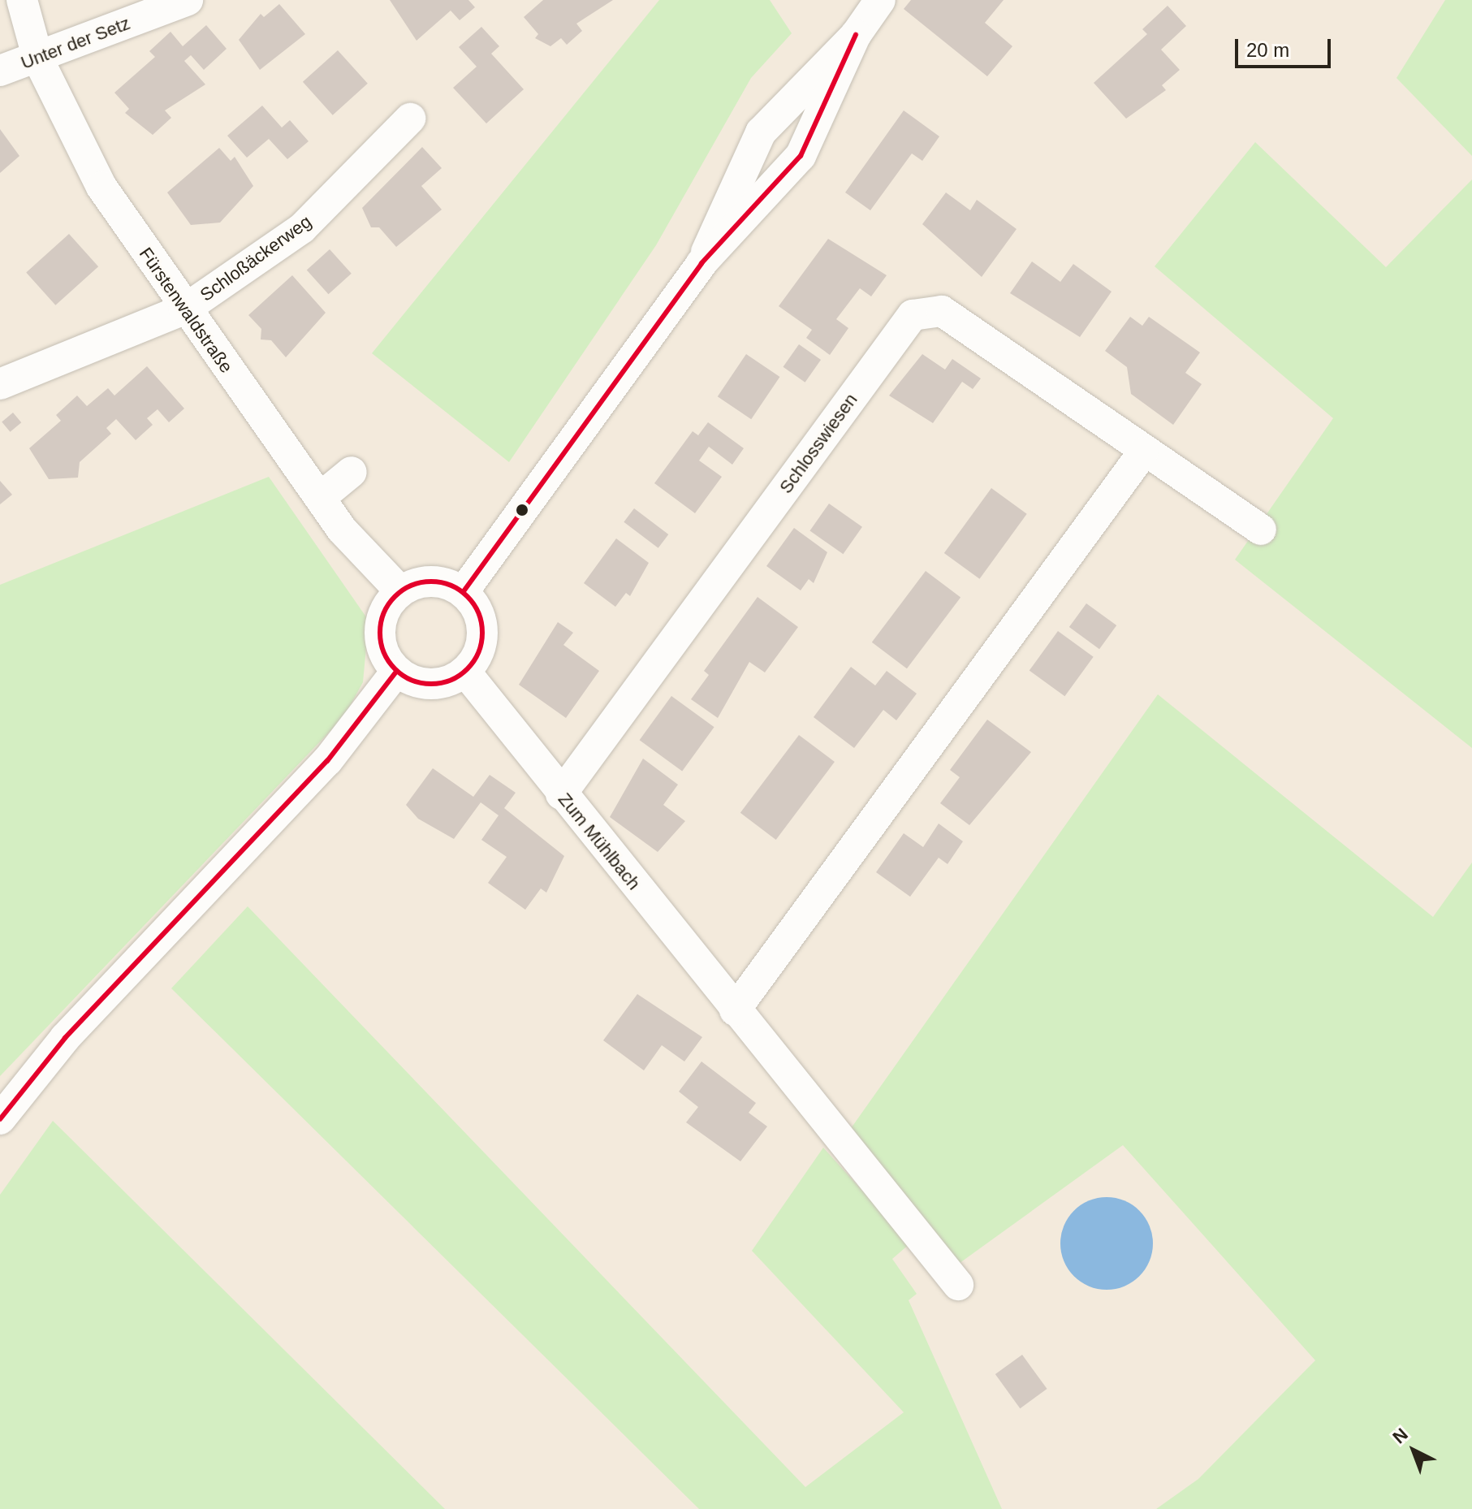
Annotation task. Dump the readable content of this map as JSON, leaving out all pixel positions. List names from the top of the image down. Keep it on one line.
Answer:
{"streets":{"street":["Unter der Setz","Schloßäckerweg","Fürstenwaldstraße","Schlosswiesen","Zum Mühlbach"]},"crossings":[["Unter der Setz","Fürstenwaldstraße"],["Schloßäckerweg","Fürstenwaldstraße"],["Fürstenwaldstraße","Zum Mühlbach"],["Schlosswiesen","Zum Mühlbach"]],"scale_bar":"20 m","north":"top left"}
